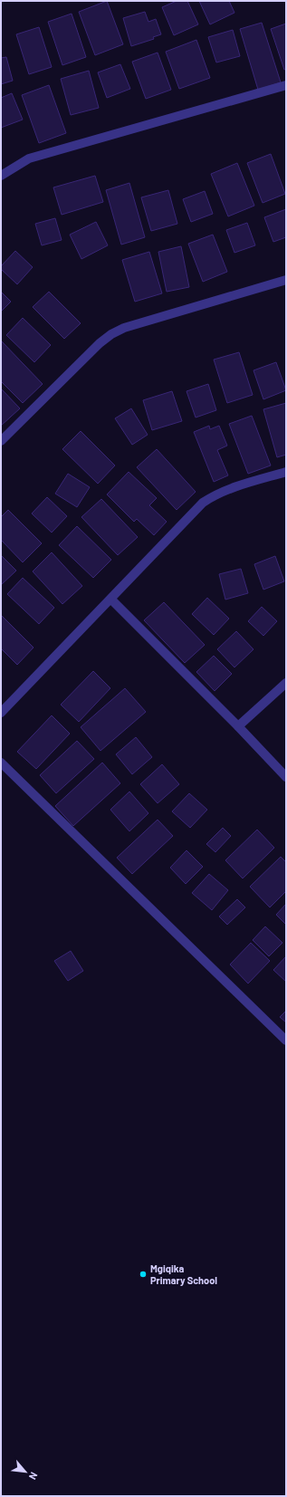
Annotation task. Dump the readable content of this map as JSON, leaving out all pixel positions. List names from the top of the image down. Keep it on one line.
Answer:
{"places":["Mgiqika Primary School"],"north":"bottom right"}
